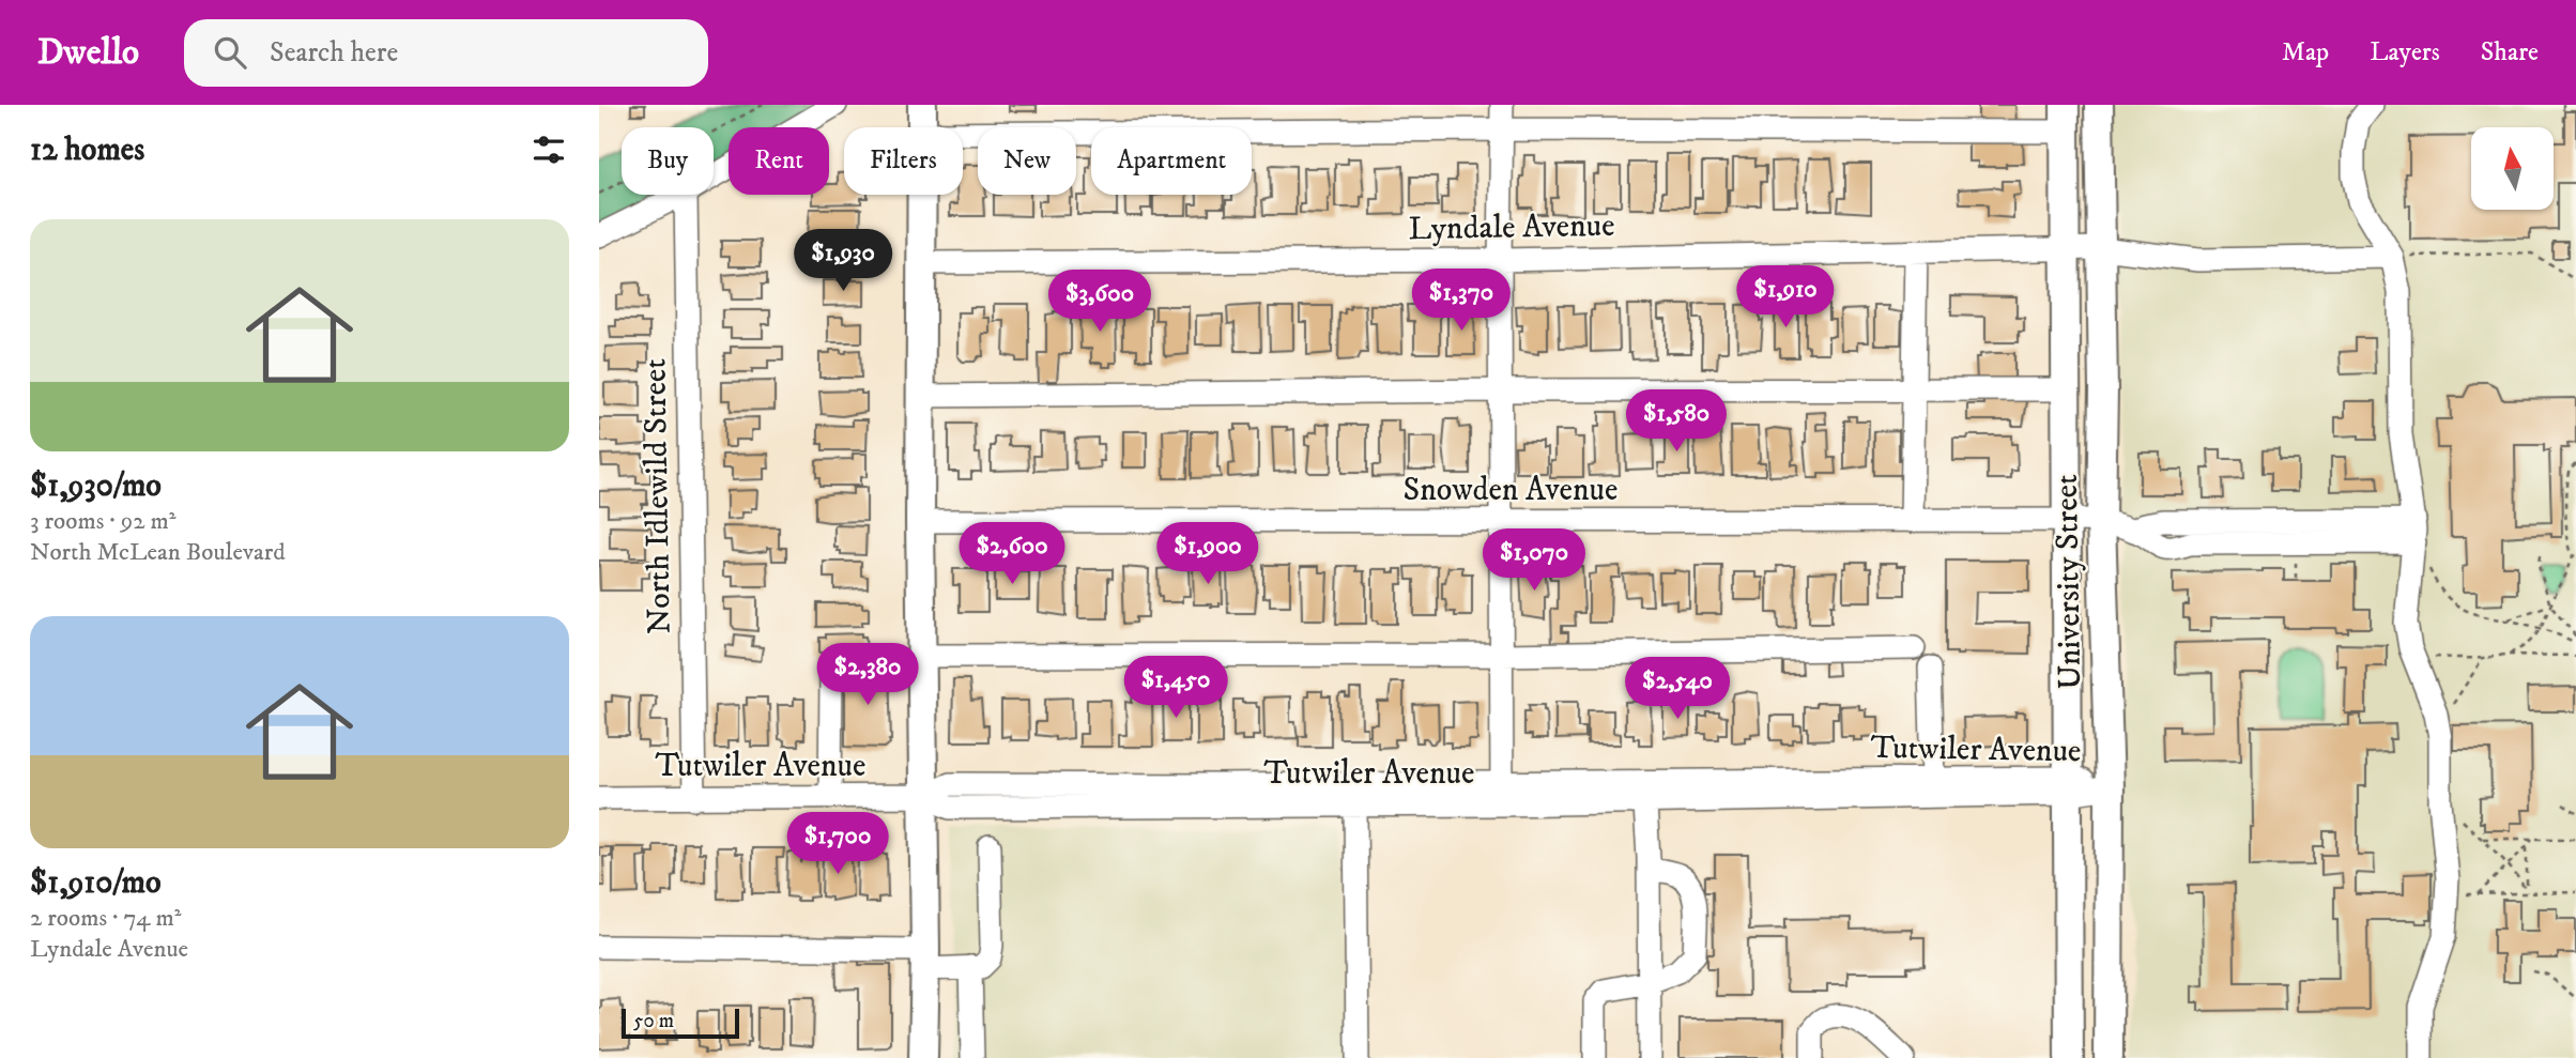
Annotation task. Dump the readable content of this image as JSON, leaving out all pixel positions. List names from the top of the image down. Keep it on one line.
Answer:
{"streets":{"main road":["University Street"],"street":["Lyndale Avenue","Snowden Avenue","North Idlewild Street","Tutwiler Avenue"]},"crossings":[["Lyndale Avenue","University Street"],["Snowden Avenue","University Street"],["North Idlewild Street","Tutwiler Avenue"],["University Street","Tutwiler Avenue"]],"scale_bar":"50 m","north":"top","page":{"header":"Dwello","search":"Search here","nav":["Map","Layers","Share"],"heading":"12 homes","chip":["Buy","Rent","Filters","New","Apartment"],"list":[{"name":"$1,930/mo","note":"3 rooms · 92 m² · North McLean Boulevard"},{"name":"$1,910/mo","note":"2 rooms · 74 m² · Lyndale Avenue"}],"price":["$1,930","$1,910","$1,370","$3,600","$1,580","$2,600","$1,900","$1,070","$2,380","$1,450","$2,540","$1,700"],"scale":"50 m"}}
